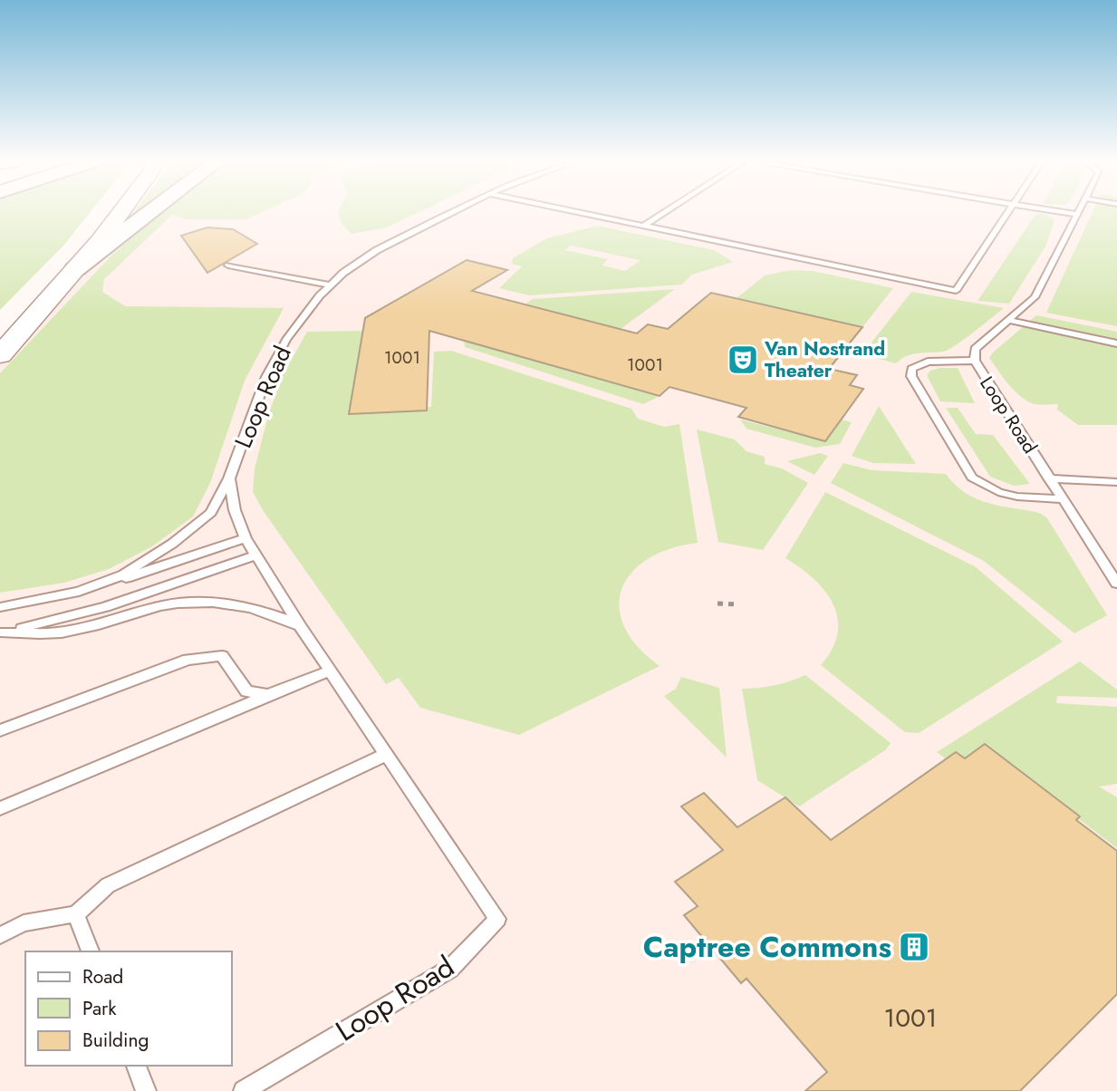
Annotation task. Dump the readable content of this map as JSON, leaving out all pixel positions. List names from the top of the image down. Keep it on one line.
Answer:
{"streets":{"lane":["Loop Road"]},"places":{"theatre":["Van Nostrand Theater"],"building":["Captree Commons"]},"house_numbers":["1001","1001","1001"],"legend":["Road","Park","Building"]}
